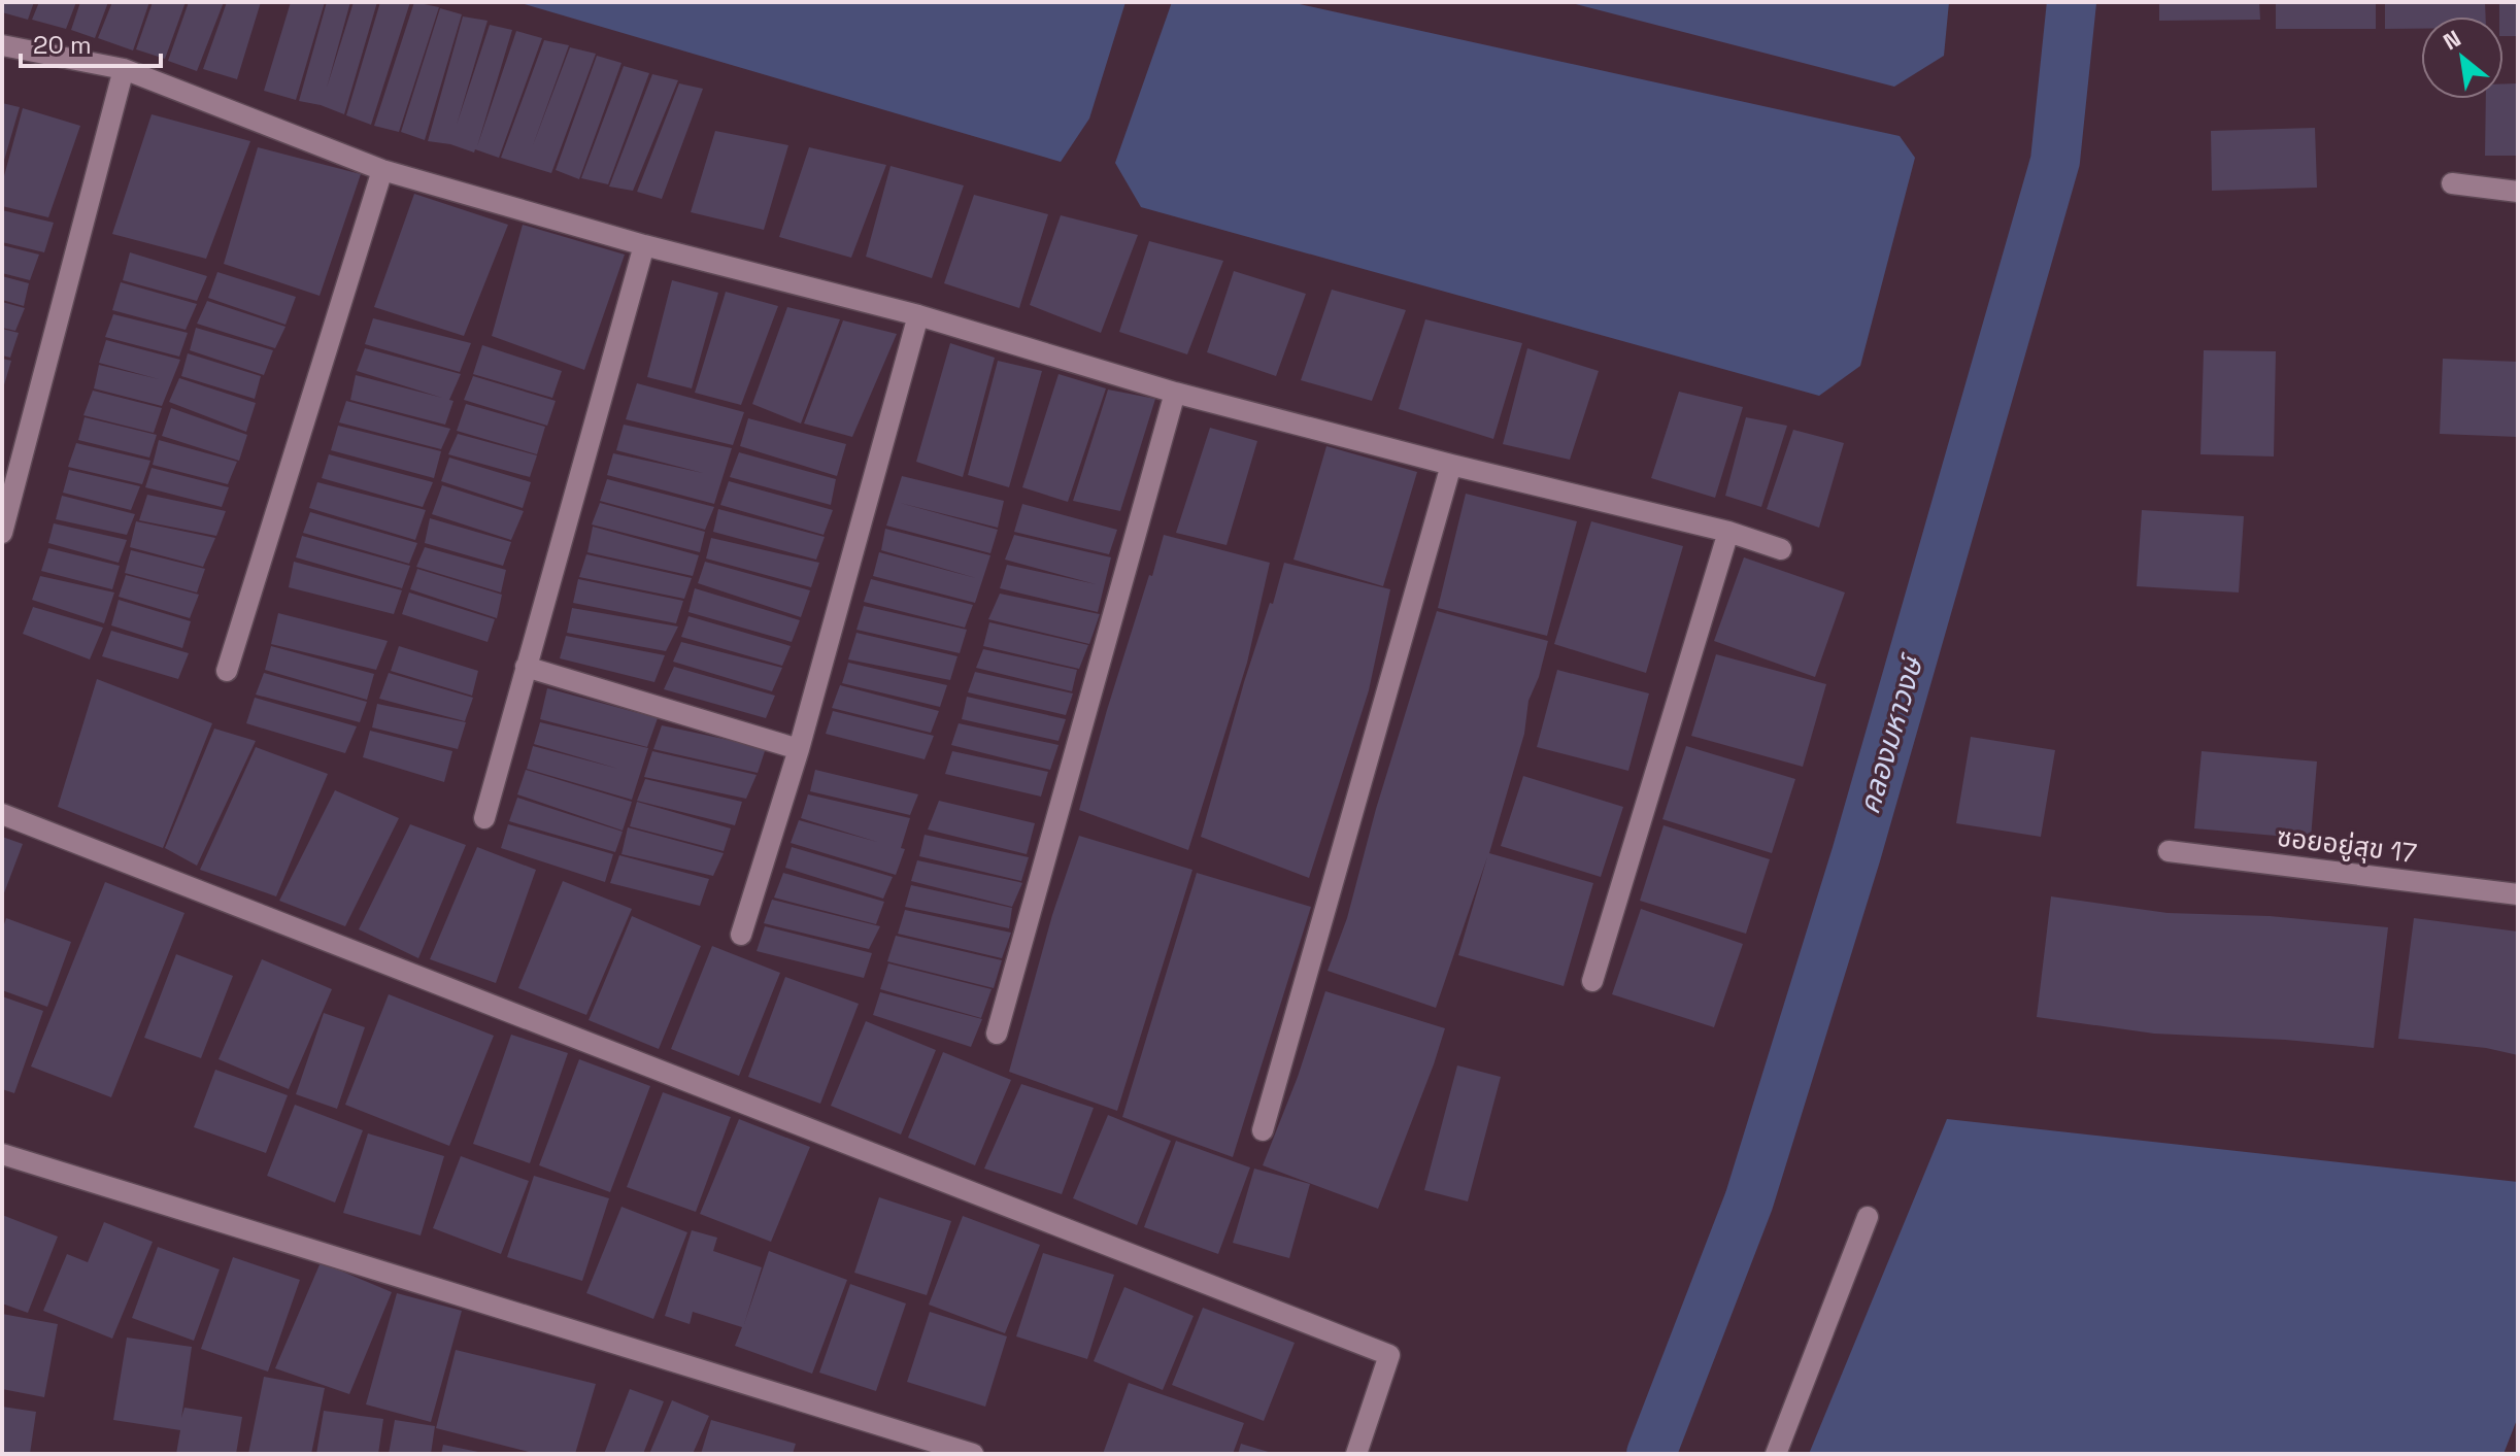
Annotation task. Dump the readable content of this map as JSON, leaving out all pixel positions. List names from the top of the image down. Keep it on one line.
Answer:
{"streets":{"street":["ซอยอยู่สุข 17"]},"water":["คลองมหาวงษ์"],"scale_bar":"20 m","north":"top left"}
